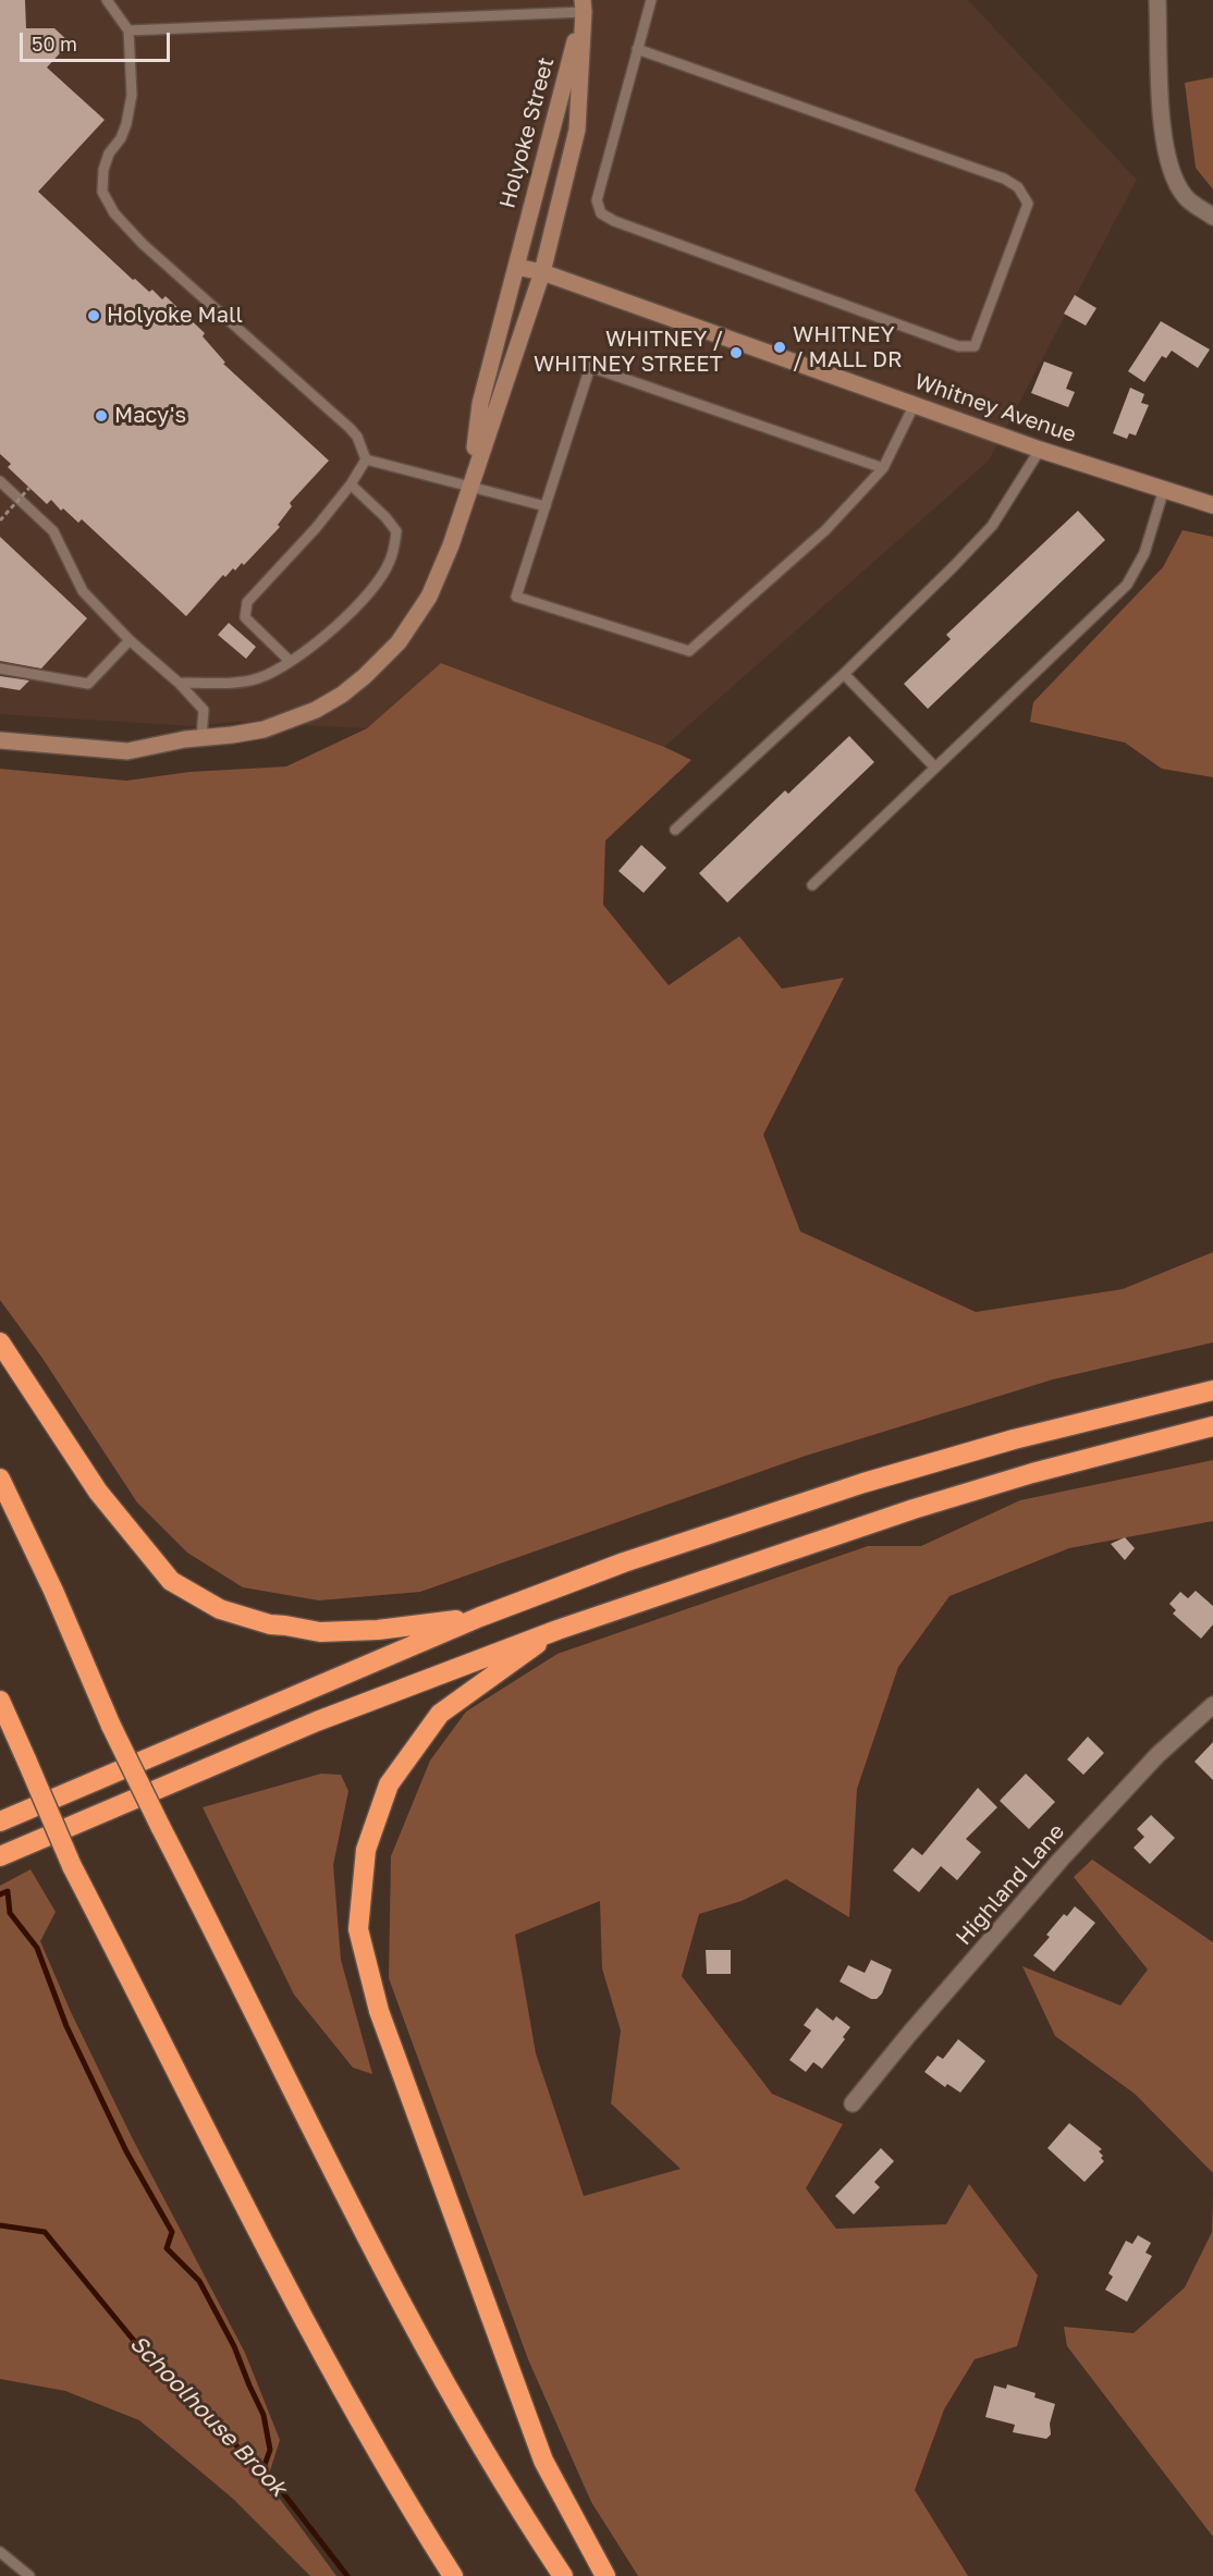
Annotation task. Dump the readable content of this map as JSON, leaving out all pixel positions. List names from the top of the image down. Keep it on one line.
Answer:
{"streets":{"main road":["Holyoke Street","Whitney Avenue"],"street":["Highland Lane"]},"crossings":[["Holyoke Street","Whitney Avenue"]],"water":["Schoolhouse Brook"],"places":["Holyoke Mall","WHITNEY / MALL DR","WHITNEY / WHITNEY STREET","Macy's"],"scale_bar":"50 m"}
